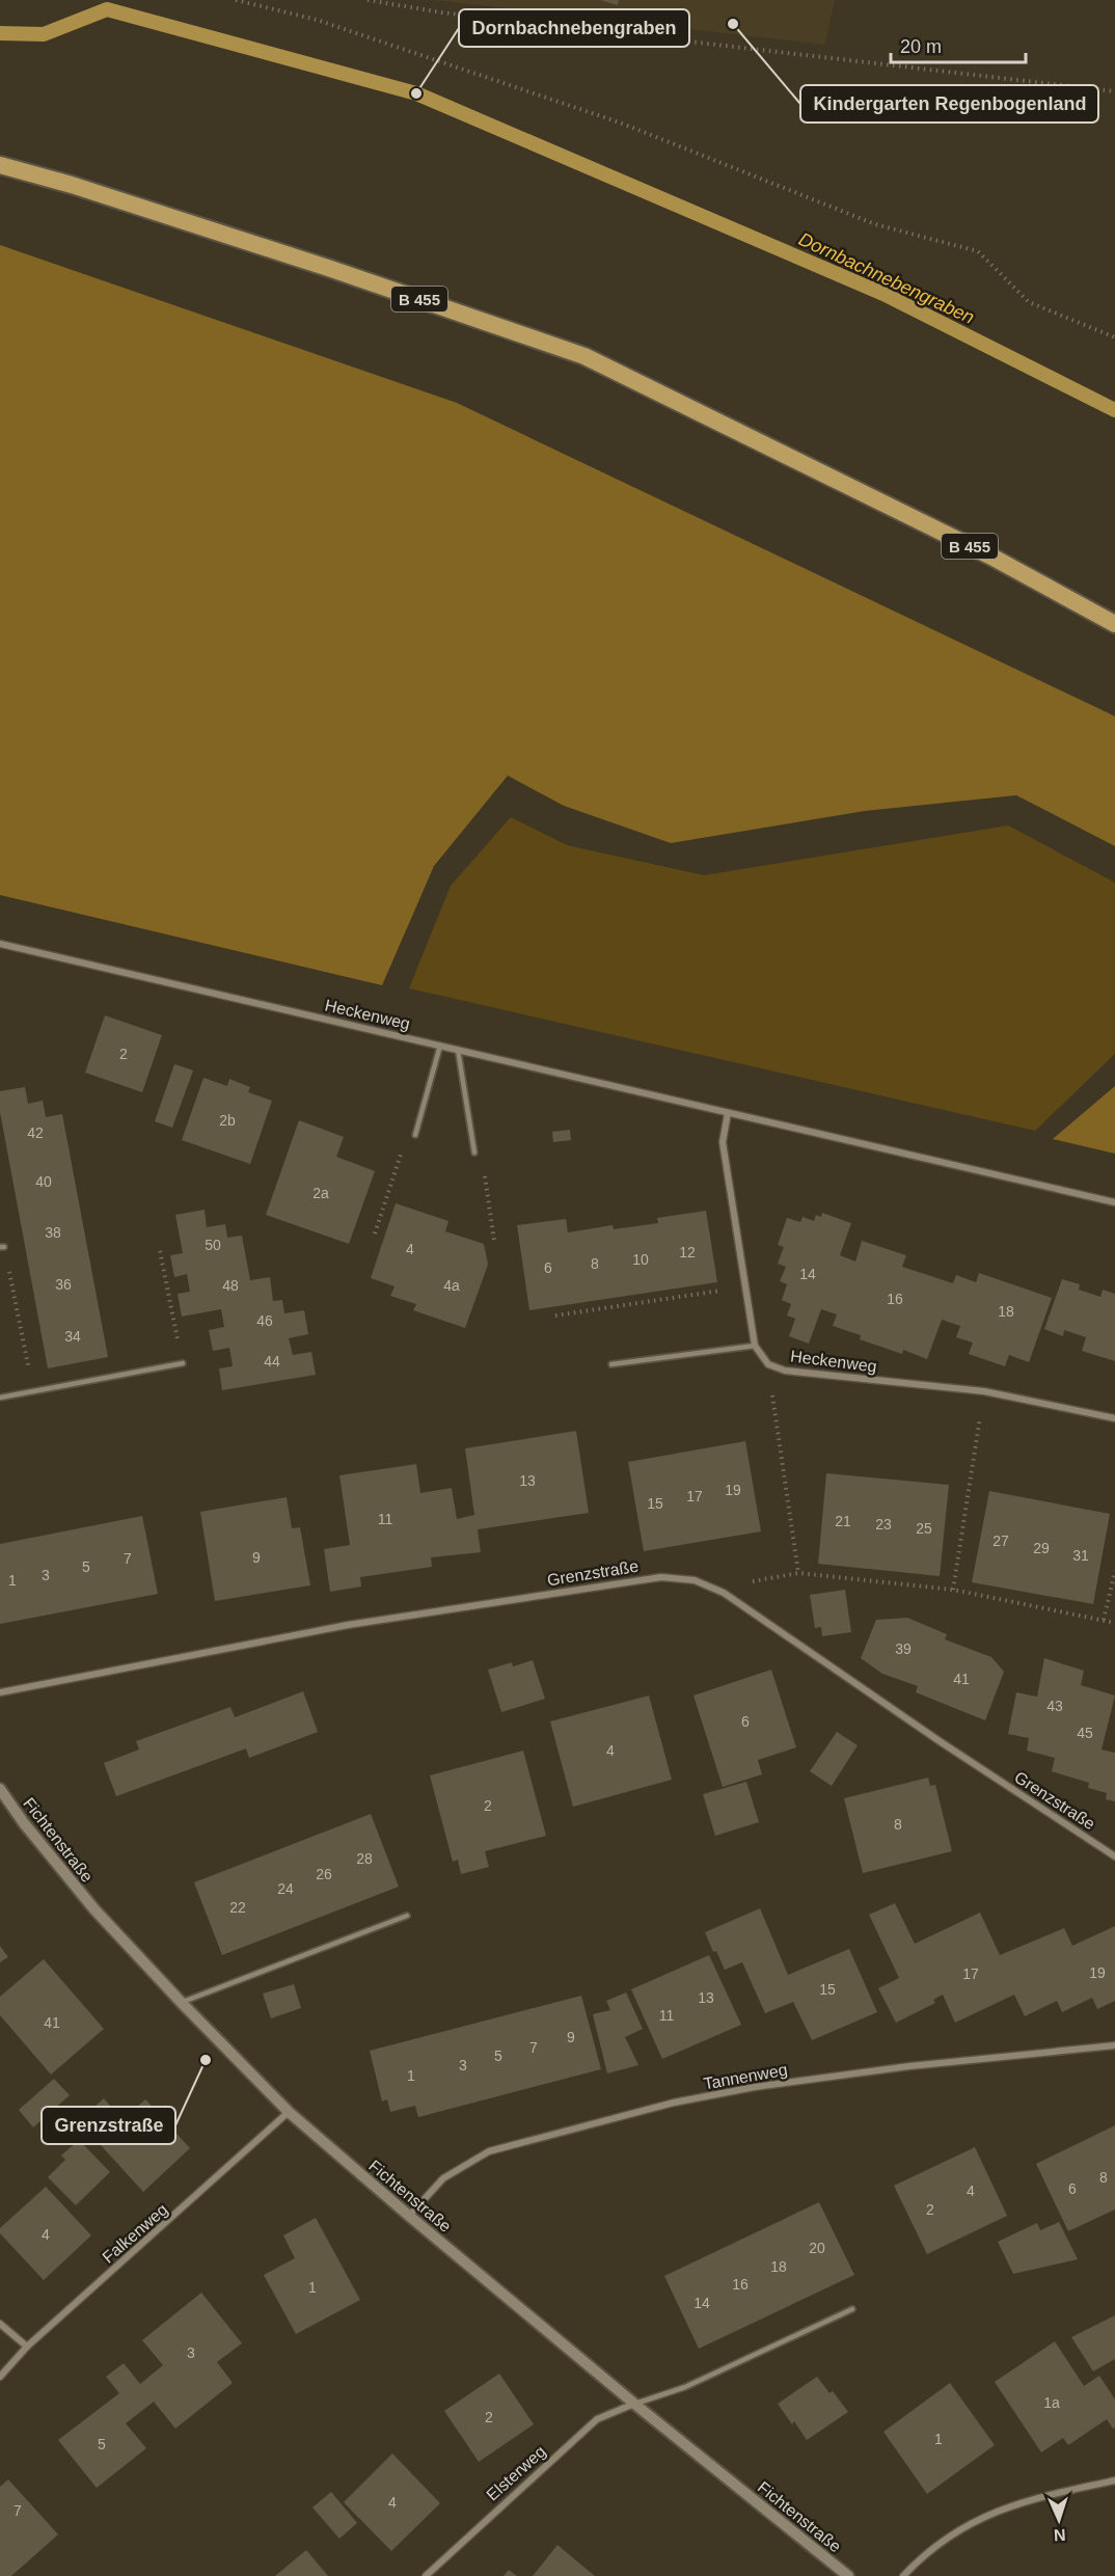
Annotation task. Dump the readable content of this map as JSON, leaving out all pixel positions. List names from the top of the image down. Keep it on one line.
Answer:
{"streets":{"highway":["B 455"],"street":["Heckenweg","Grenzstraße","Fichtenstraße","Tannenweg","Falkenweg","Elsterweg"]},"crossings":[["Fichtenstraße","Tannenweg"],["Fichtenstraße","Falkenweg"],["Fichtenstraße","Elsterweg"]],"water":["Dornbachnebengraben"],"places":["Kindergarten Regenbogenland","Dornbachnebengraben","Grenzstraße"],"house_numbers":["2","2b","42","40","2a","38","50","4","12","10","8","6","14","36","48","4a","16","18","46","34","44","13","19","17","15","11","21","23","25","27","29","31","9","7","5","3","1","39","41","43","6","45","4","2","8","28","26","24","22","19","17","15","13","11","41","9","7","5","3","1","8","6","4","2","4","20","18","16","1","14","3","1a","2","1","5","4","7"],"scale_bar":"20 m","north":"bottom"}
